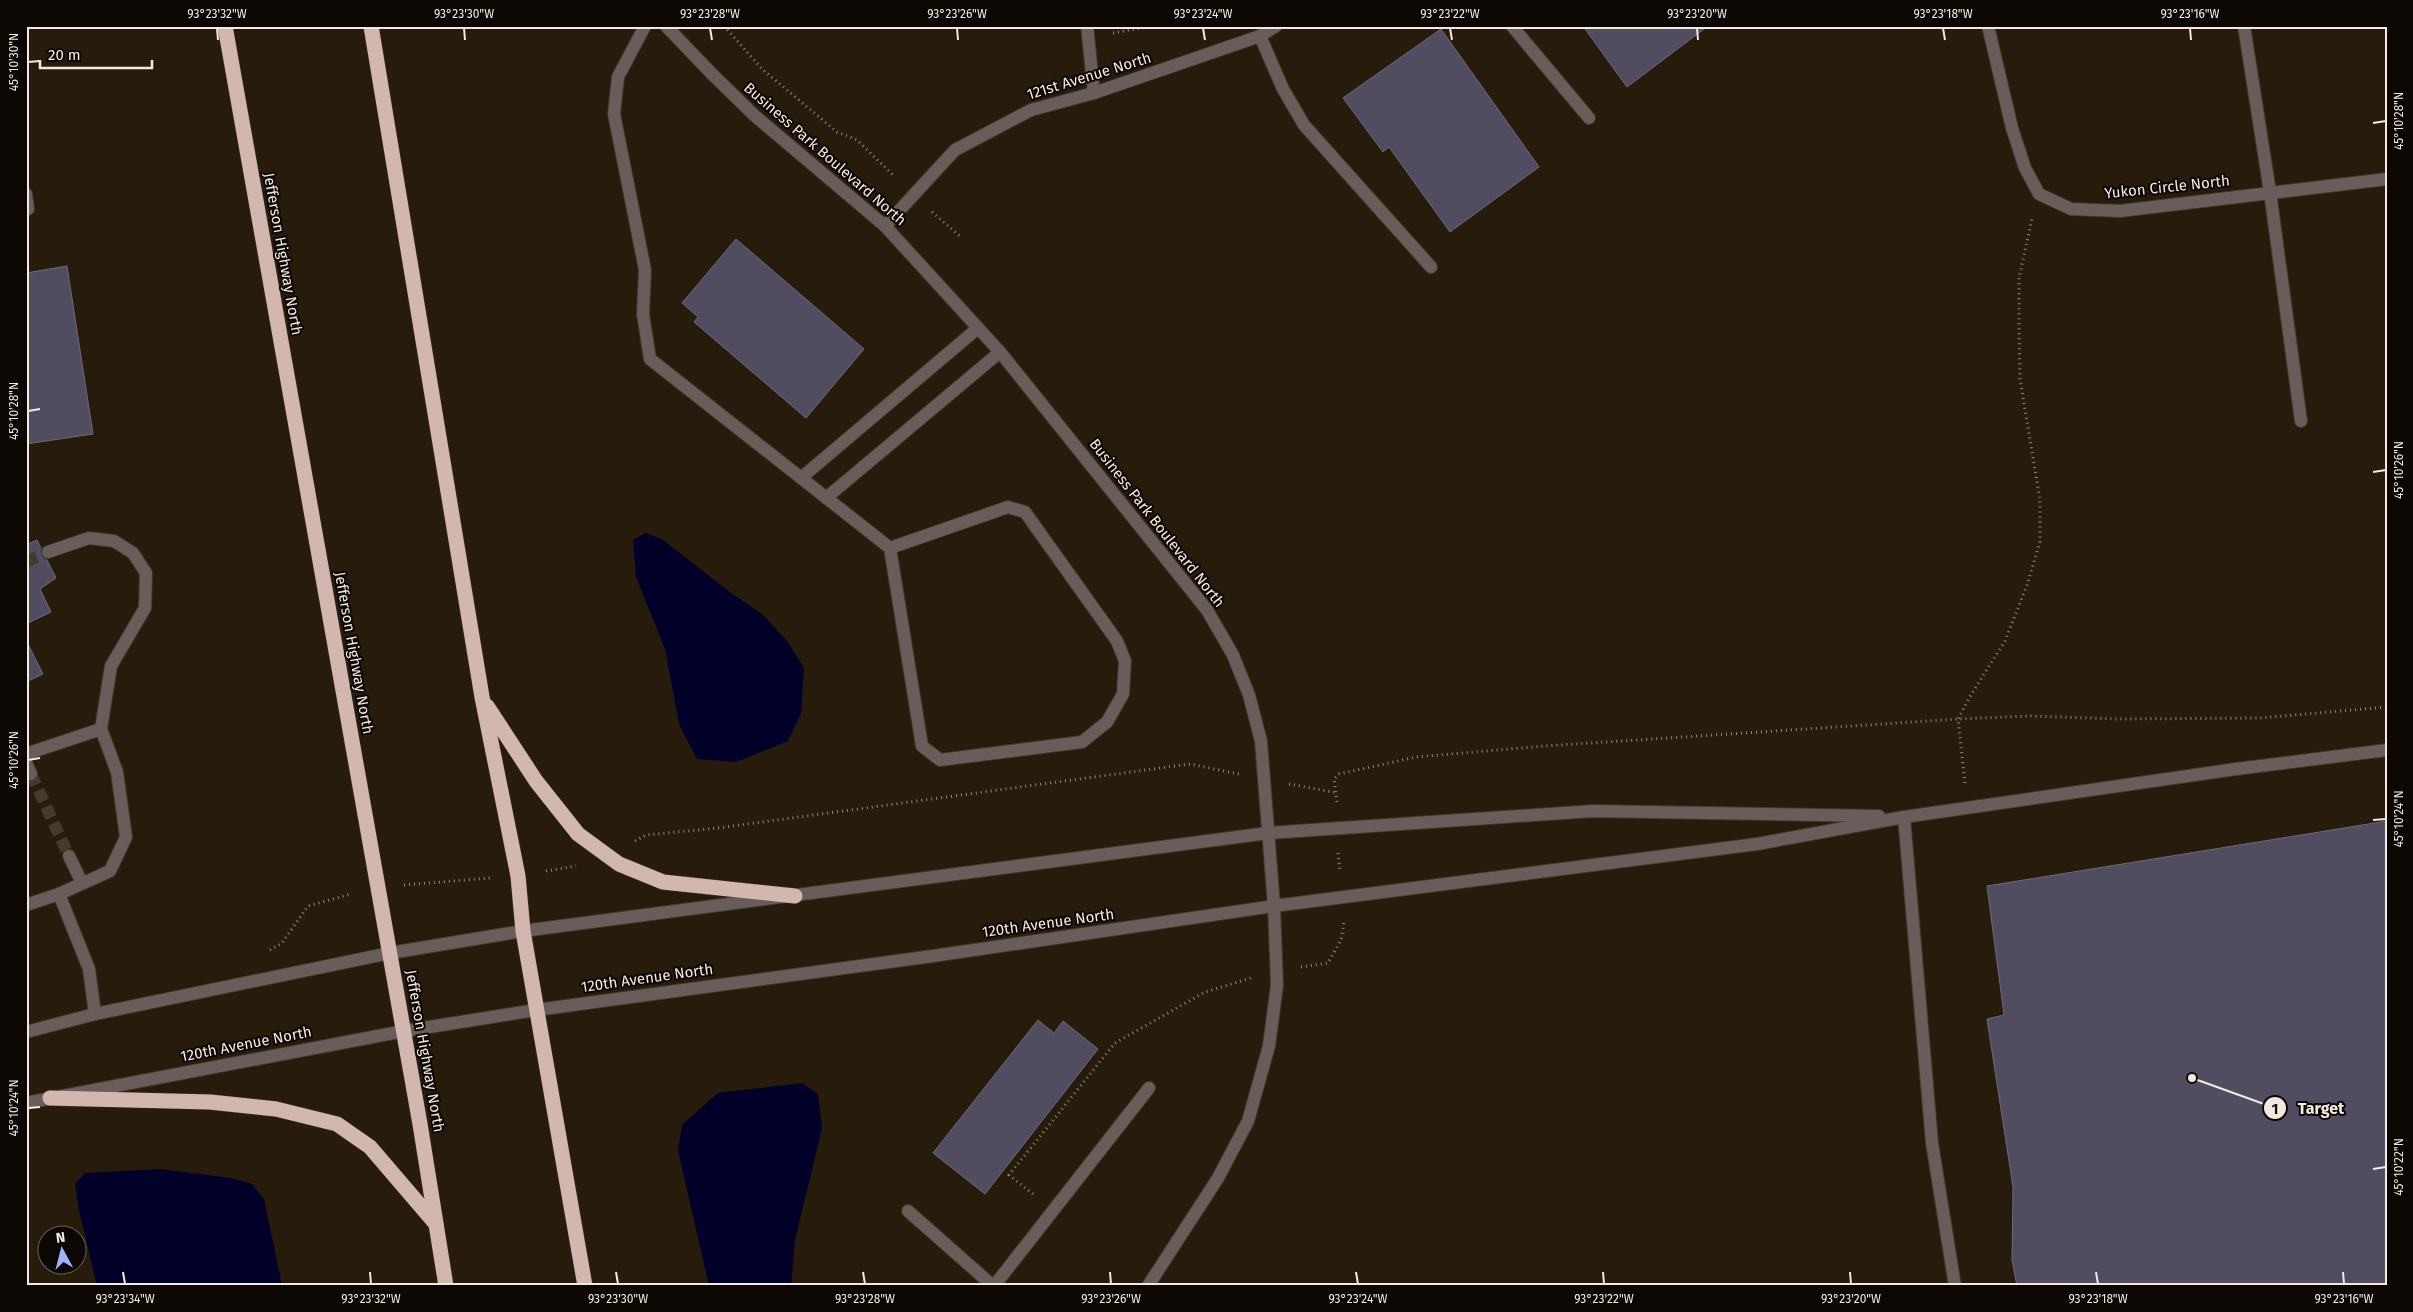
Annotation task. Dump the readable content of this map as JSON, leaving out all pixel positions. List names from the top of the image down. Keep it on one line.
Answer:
{"streets":{"highway":["Jefferson Highway North"],"street":["121st Avenue North","Business Park Boulevard North","Yukon Circle North","120th Avenue North"]},"crossings":[["121st Avenue North","Business Park Boulevard North"],["Business Park Boulevard North","120th Avenue North"],["Jefferson Highway North","120th Avenue North"]],"places":["Target"],"scale_bar":"20 m","north":"top","coordinates":["93°23'32\"W","93°23'30\"W","93°23'28\"W","93°23'26\"W","93°23'24\"W","93°23'22\"W","93°23'20\"W","93°23'18\"W","93°23'16\"W","45°10'30\"N","45°10'28\"N","45°10'26\"N","45°10'24\"N","45°10'22\"N","93°23'34\"W"]}
